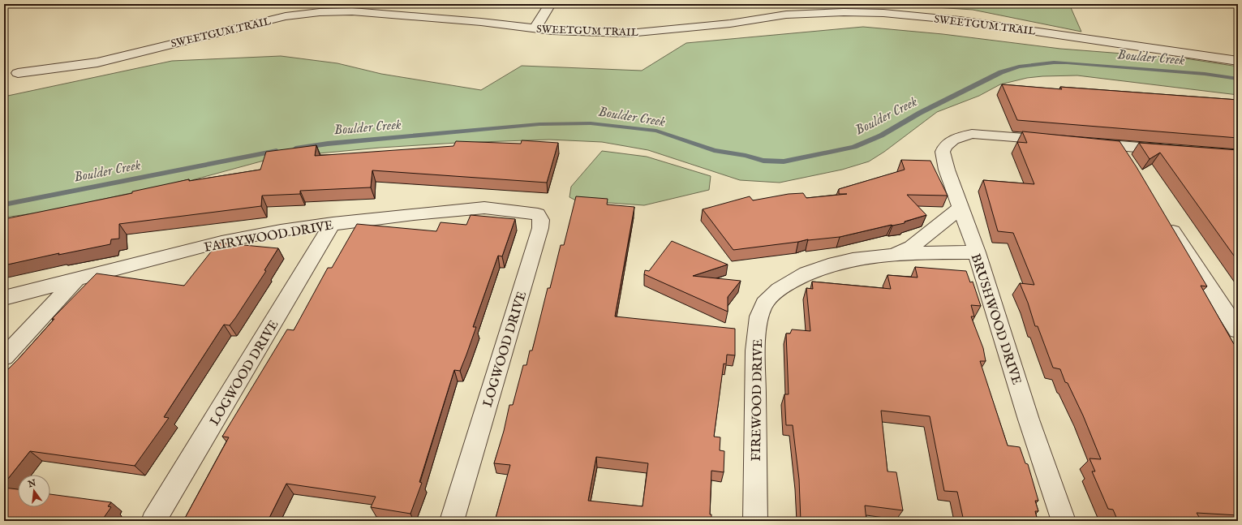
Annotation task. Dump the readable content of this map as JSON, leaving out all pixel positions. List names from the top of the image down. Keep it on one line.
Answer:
{"streets":{"street":["SWEETGUM TRAIL","FAIRYWOOD DRIVE","BRUSHWOOD DRIVE","LOGWOOD DRIVE","FIREWOOD DRIVE"]},"crossings":[["FAIRYWOOD DRIVE","LOGWOOD DRIVE"]],"water":["Boulder Creek"],"north":"top"}
